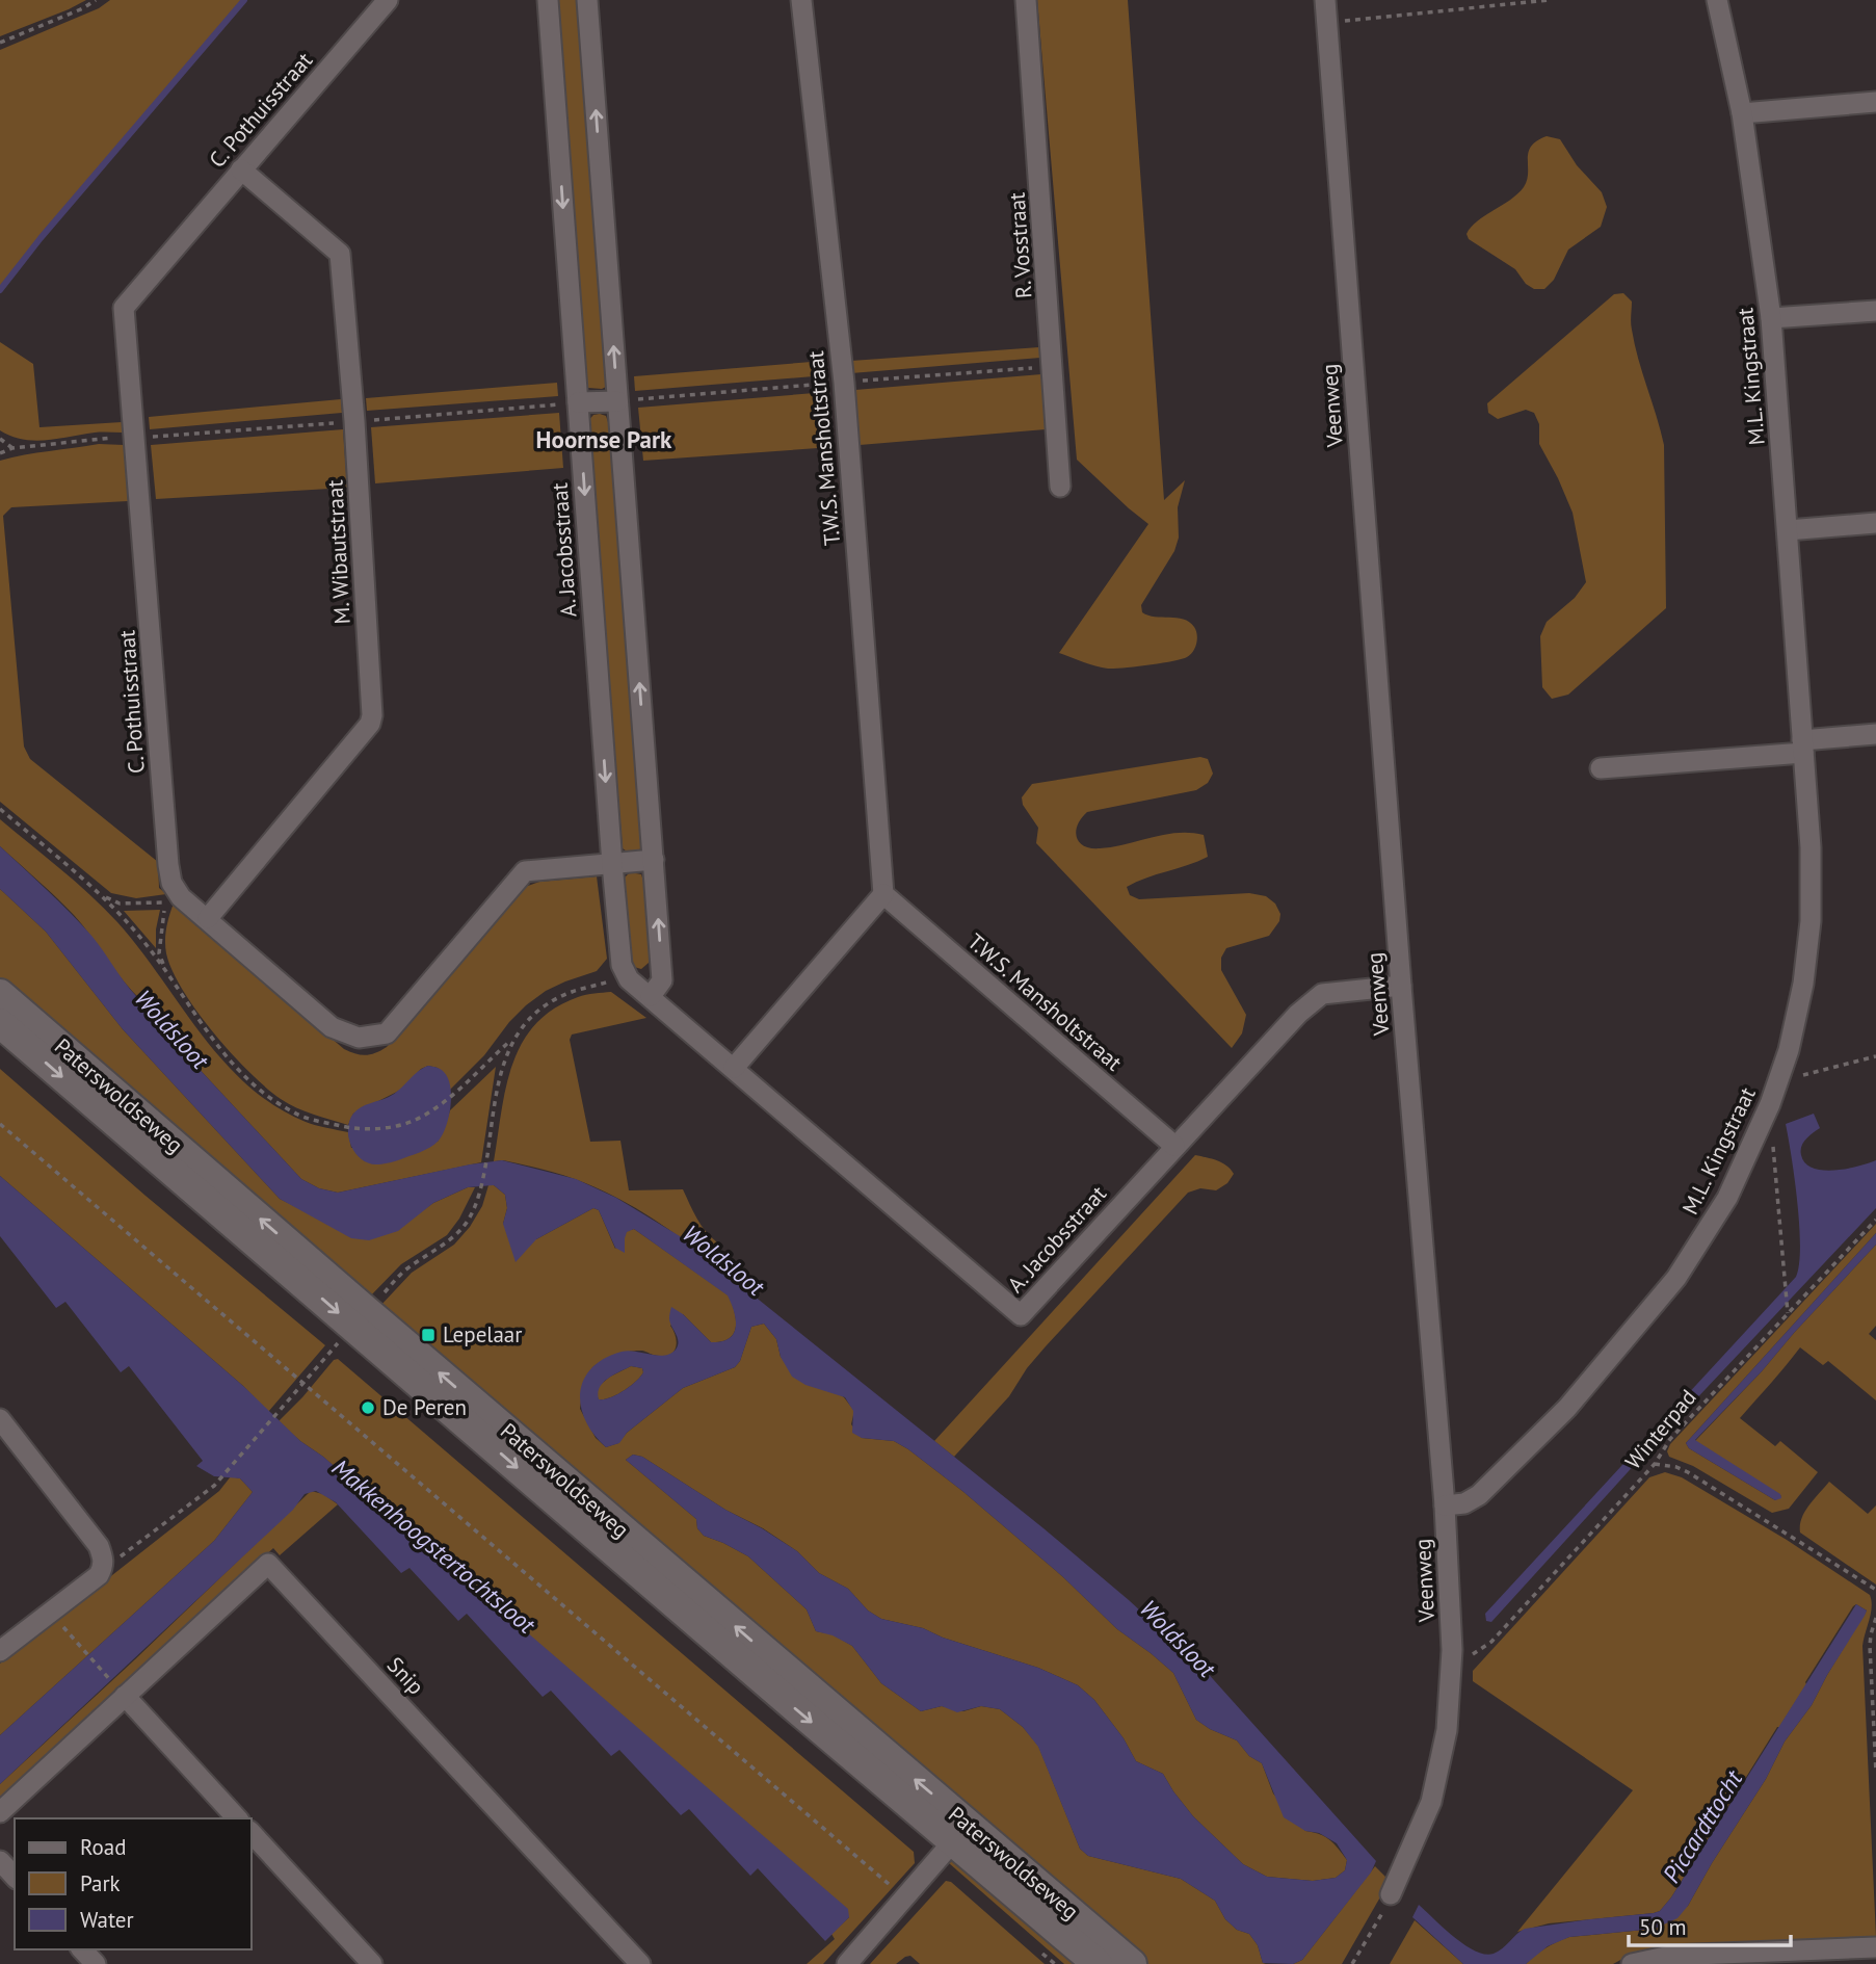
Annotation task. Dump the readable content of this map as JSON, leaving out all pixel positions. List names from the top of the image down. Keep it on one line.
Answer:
{"streets":{"main road":["Paterswoldseweg"],"street":["C. Pothuisstraat","R. Vosstraat","M.L. Kingstraat","Veenweg","T.W.S. Mansholtstraat","A. Jacobsstraat","M. Wibautstraat","Snip"],"path":["Winterpad"]},"crossings":[["C. Pothuisstraat","A. Jacobsstraat"],["C. Pothuisstraat","M. Wibautstraat"],["M.L. Kingstraat","Veenweg"],["Veenweg","A. Jacobsstraat"],["T.W.S. Mansholtstraat","A. Jacobsstraat"]],"districts":["Hoornse Park"],"water":["Woldsloot","Makkenhoogstertochtsloot","Piccardttocht"],"places":{"transit":["Lepelaar"],"other":["De Peren"]},"legend":["Road","Park","Water"],"scale_bar":"50 m"}
